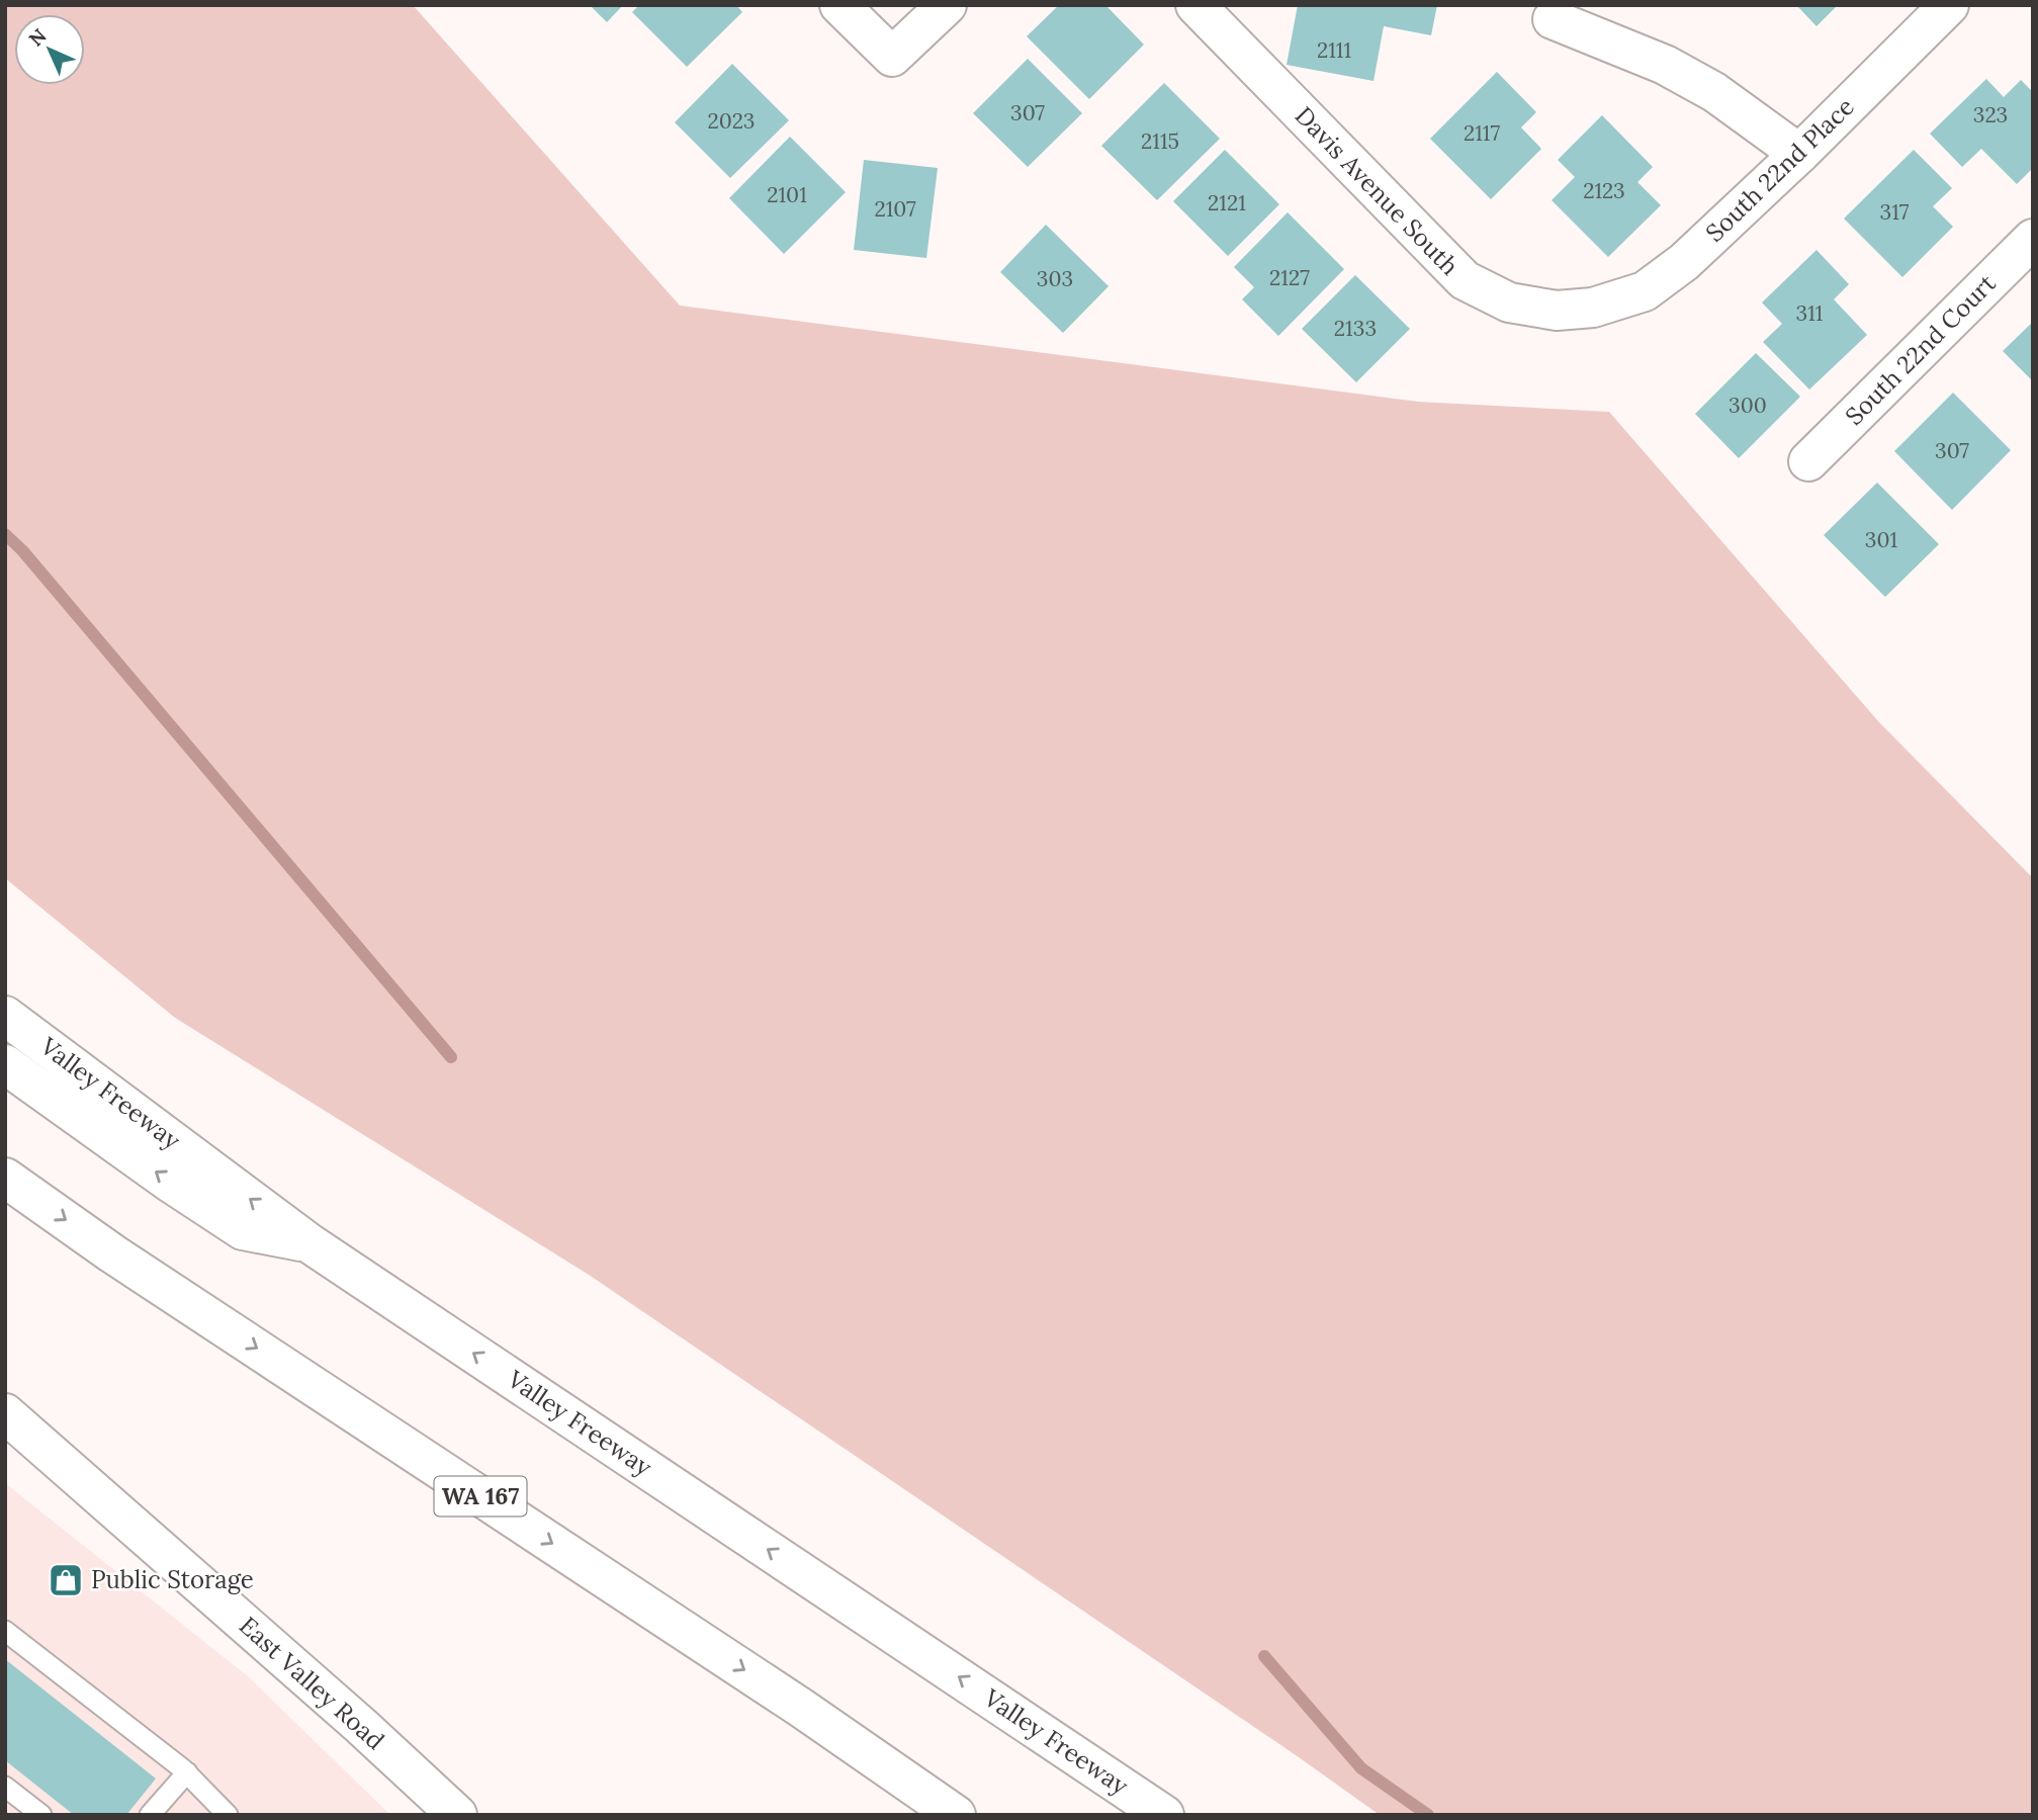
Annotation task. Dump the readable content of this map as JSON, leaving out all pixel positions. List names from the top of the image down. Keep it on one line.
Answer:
{"streets":{"main road":["South 22nd Place","Davis Avenue South","South 22nd Court","Valley Freeway","WA 167","East Valley Road"]},"crossings":[["South 22nd Place","Davis Avenue South"]],"places":{"shop":["Public Storage"]},"house_numbers":["2111","307","323","2023","2117","2115","2123","2101","2121","2107","317","2127","303","311","2133","300","307","301"],"north":"top left"}
